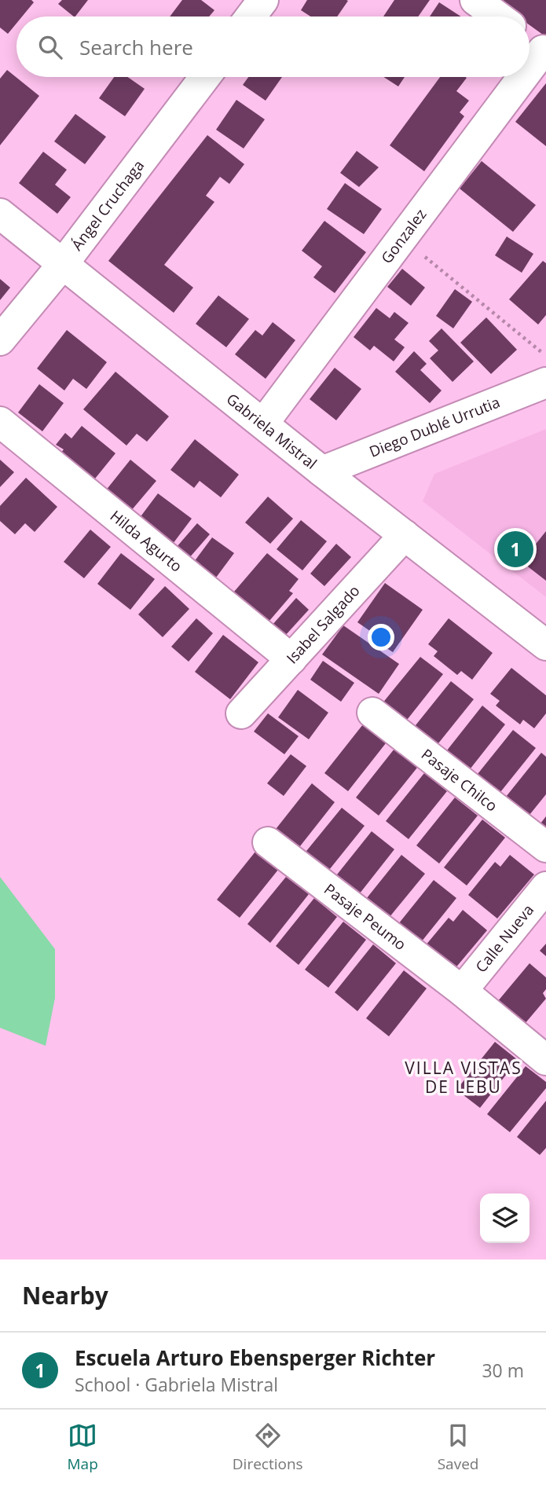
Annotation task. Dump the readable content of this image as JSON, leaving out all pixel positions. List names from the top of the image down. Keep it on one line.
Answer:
{"streets":{"street":["Ángel Cruchaga","Gonzalez","Diego Dublé Urrutia","Gabriela Mistral","Hilda Agurto","Isabel Salgado","Pasaje Chilco","Pasaje Peumo","Calle Nueva"]},"crossings":[["Ángel Cruchaga","Gabriela Mistral"],["Gonzalez","Gabriela Mistral"],["Diego Dublé Urrutia","Gabriela Mistral"],["Gabriela Mistral","Isabel Salgado"],["Hilda Agurto","Isabel Salgado"],["Pasaje Peumo","Calle Nueva"]],"districts":["VILLA VISTAS DE LEBU"],"page":{"search":"Search here","pins":"1","heading":"Nearby","list":[{"mark":"1","name":"Escuela Arturo Ebensperger Richter","note":"School · Gabriela Mistral","value":"30 m"}],"nav":["Map","Directions","Saved"]}}
